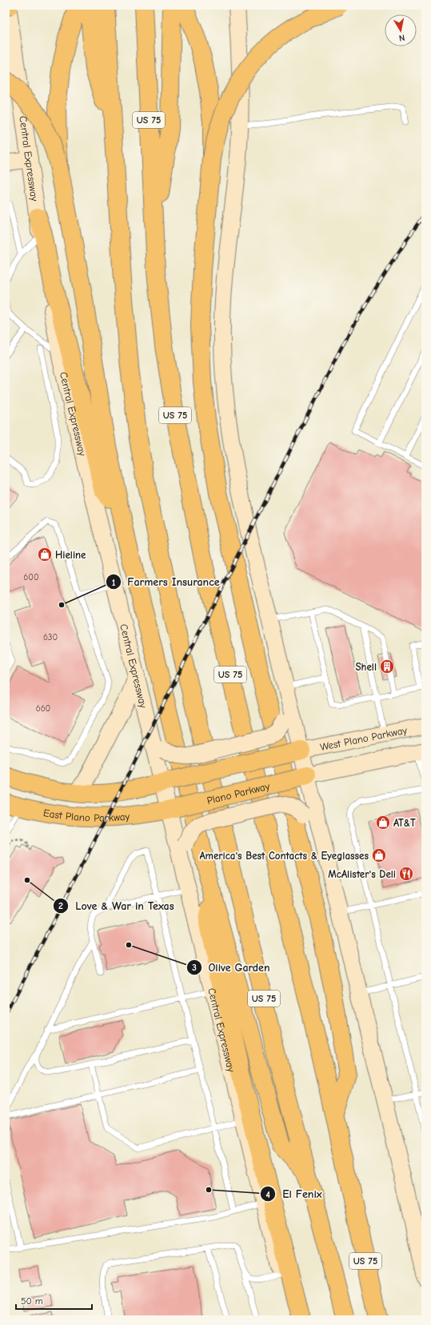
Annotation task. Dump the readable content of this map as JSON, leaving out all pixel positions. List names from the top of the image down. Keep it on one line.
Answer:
{"streets":{"main road":["US 75","Central Expressway","West Plano Parkway","Plano Parkway","East Plano Parkway"]},"crossings":[["Central Expressway","Plano Parkway"],["Central Expressway","East Plano Parkway"],["Plano Parkway","East Plano Parkway"]],"places":{"shop":["Hieline","AT&T","America's Best Contacts & Eyeglasses"],"other":["Farmers Insurance","Love & War in Texas","Olive Garden","El Fenix"],"building":["Shell"],"restaurant":["McAlister's Deli"]},"house_numbers":["600","630","660"],"scale_bar":"50 m","north":"bottom"}
